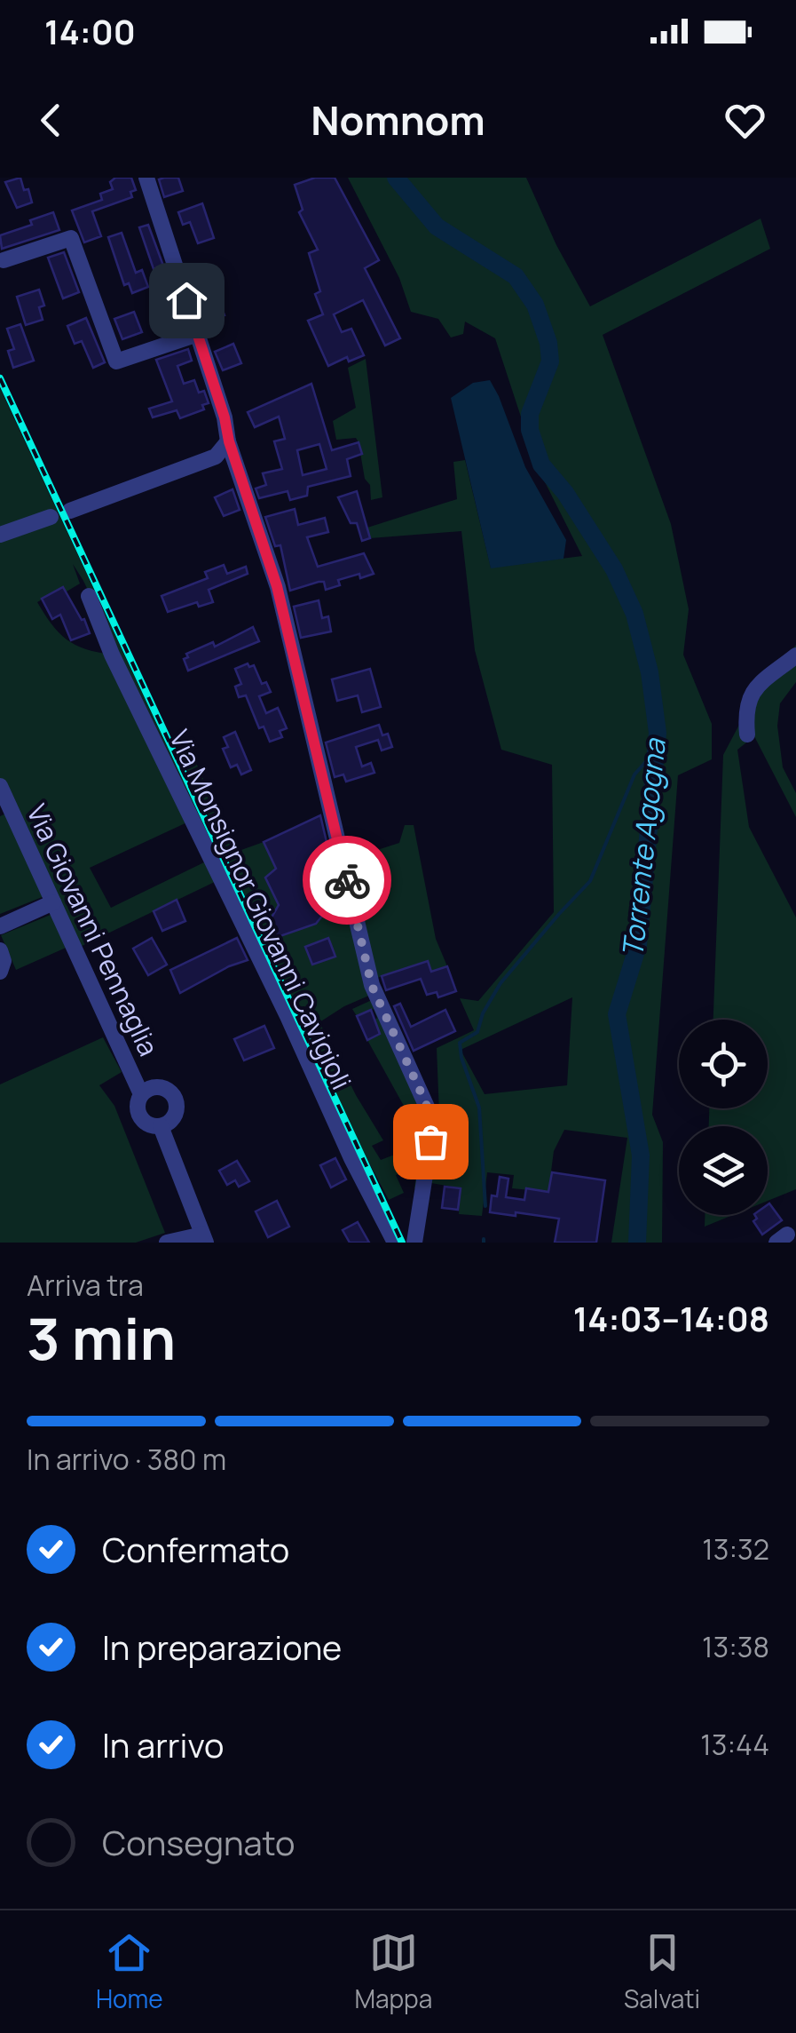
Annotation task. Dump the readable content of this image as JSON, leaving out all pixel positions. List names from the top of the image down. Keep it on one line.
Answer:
{"streets":{"street":["Via Monsignor Giovanni Cavigioli","Via Giovanni Pennaglia"]},"water":["Torrente Agogna"],"page":{"status":"14:00","header":"Nomnom","heading":["3 min","Arriva tra","14:03–14:08"],"bar":"In arrivo · 380 m","list":[["Confermato","13:32"],["In preparazione","13:38"],["In arrivo","13:44"],"Consegnato"],"tabs":["Home","Mappa","Salvati"]}}
